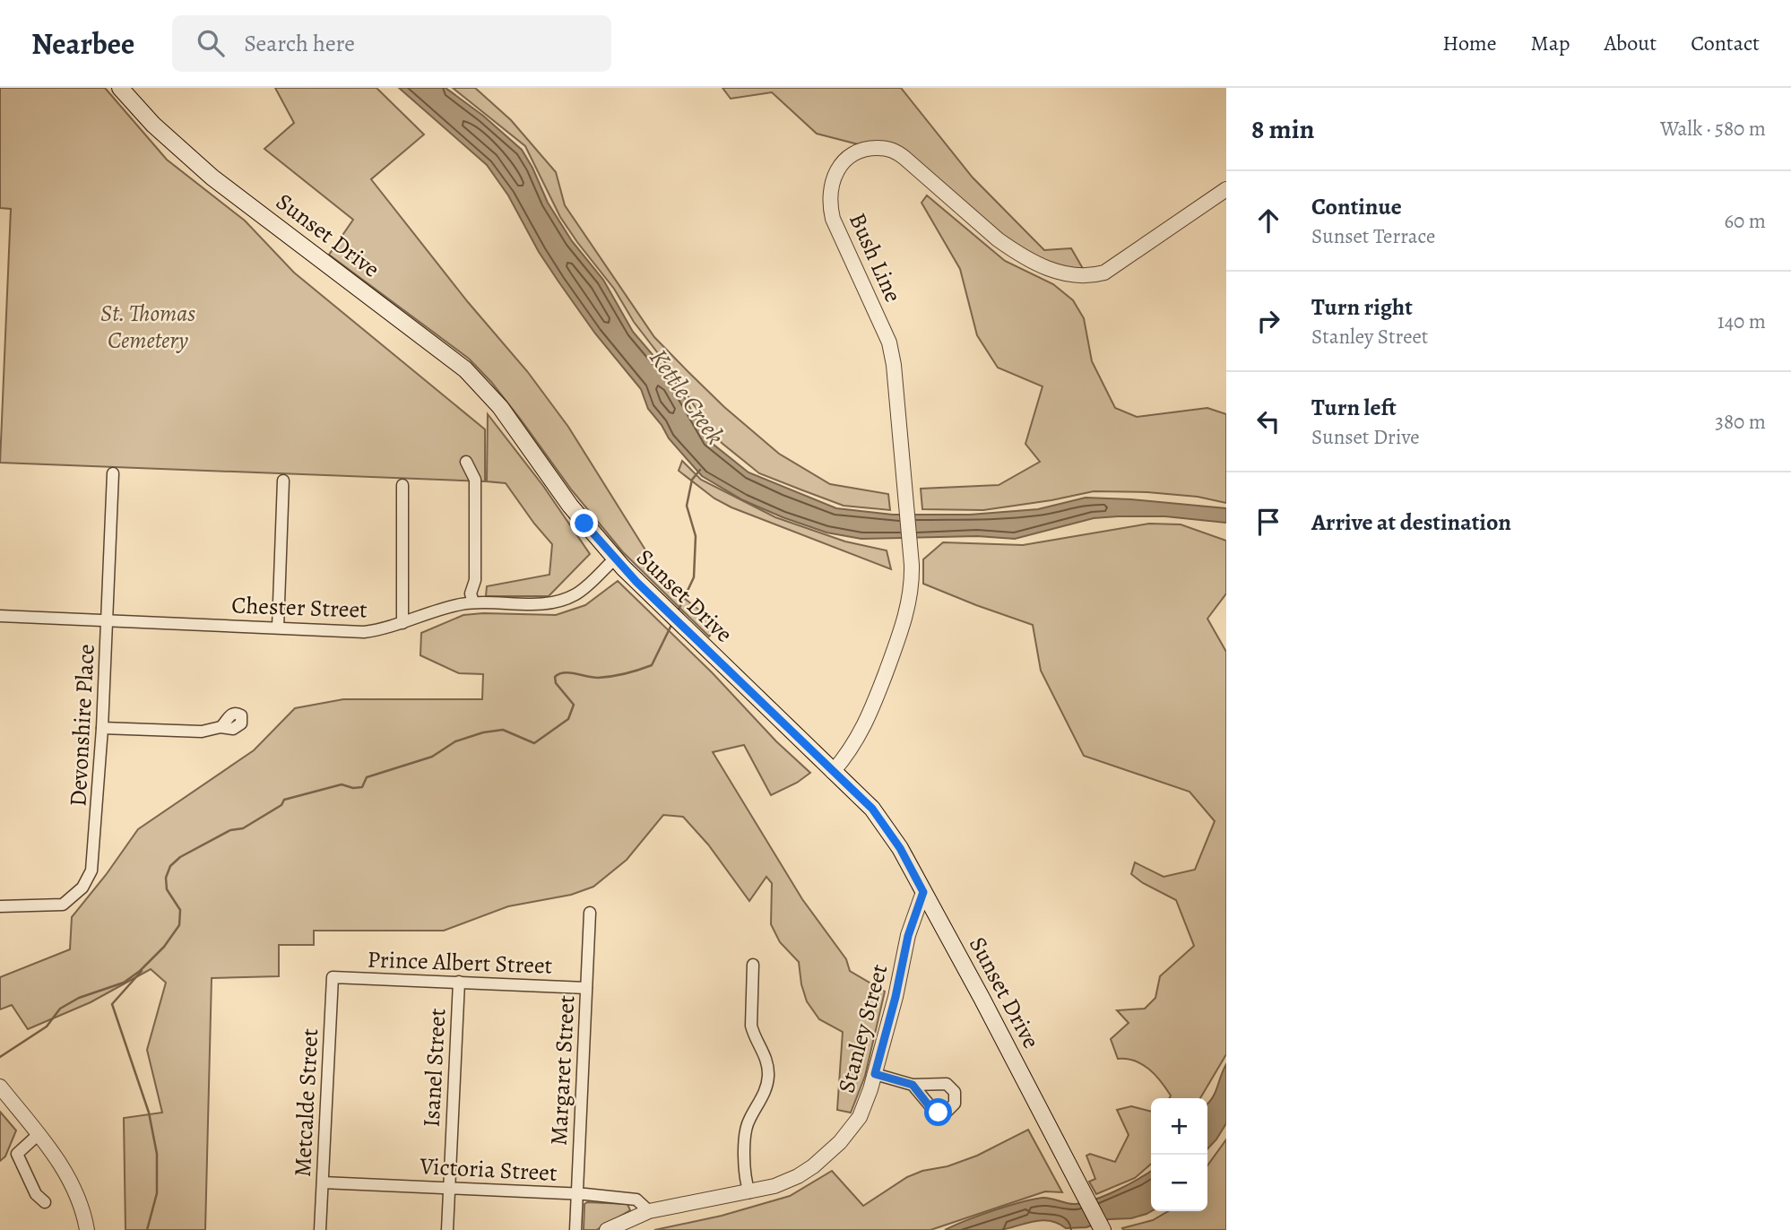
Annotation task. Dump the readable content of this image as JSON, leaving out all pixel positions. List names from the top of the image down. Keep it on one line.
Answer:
{"streets":{"main road":["Sunset Drive"],"street":["Bush Line","Chester Street","Devonshire Place","Prince Albert Street","Stanley Street","Isanel Street","Margaret Street","Metcalde Street","Victoria Street"]},"crossings":[["Sunset Drive","Bush Line"],["Sunset Drive","Chester Street"],["Sunset Drive","Stanley Street"],["Chester Street","Devonshire Place"],["Prince Albert Street","Isanel Street"],["Prince Albert Street","Margaret Street"],["Prince Albert Street","Metcalde Street"],["Stanley Street","Victoria Street"],["Isanel Street","Victoria Street"],["Margaret Street","Victoria Street"],["Metcalde Street","Victoria Street"]],"water":["Kettle Creek"],"parks":["St. Thomas Cemetery"],"page":{"header":"Nearbee","search":"Search here","nav":["Home","Map","About","Contact"],"heading":["8 min","Walk · 580 m"],"list":[["Continue","Sunset Terrace","60 m"],["Turn right","Stanley Street","140 m"],["Turn left","Sunset Drive","380 m"],"Arrive at destination"],"map_buttons":["+","−"]}}
